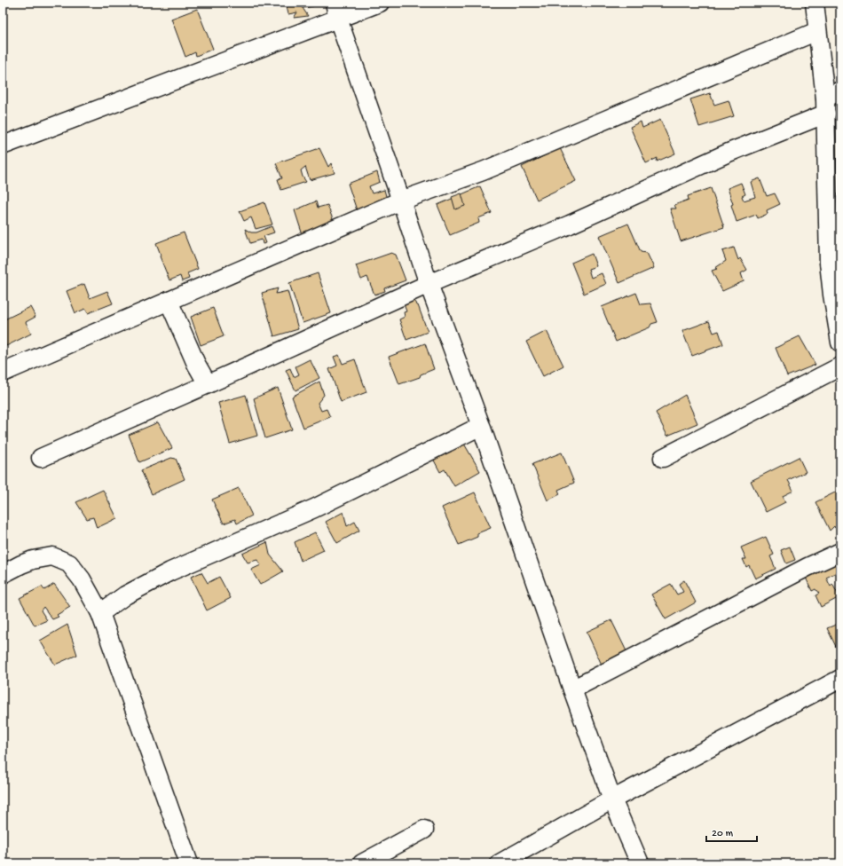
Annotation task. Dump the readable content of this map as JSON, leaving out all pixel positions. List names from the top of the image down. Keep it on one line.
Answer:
{"scale_bar":"20 m"}
